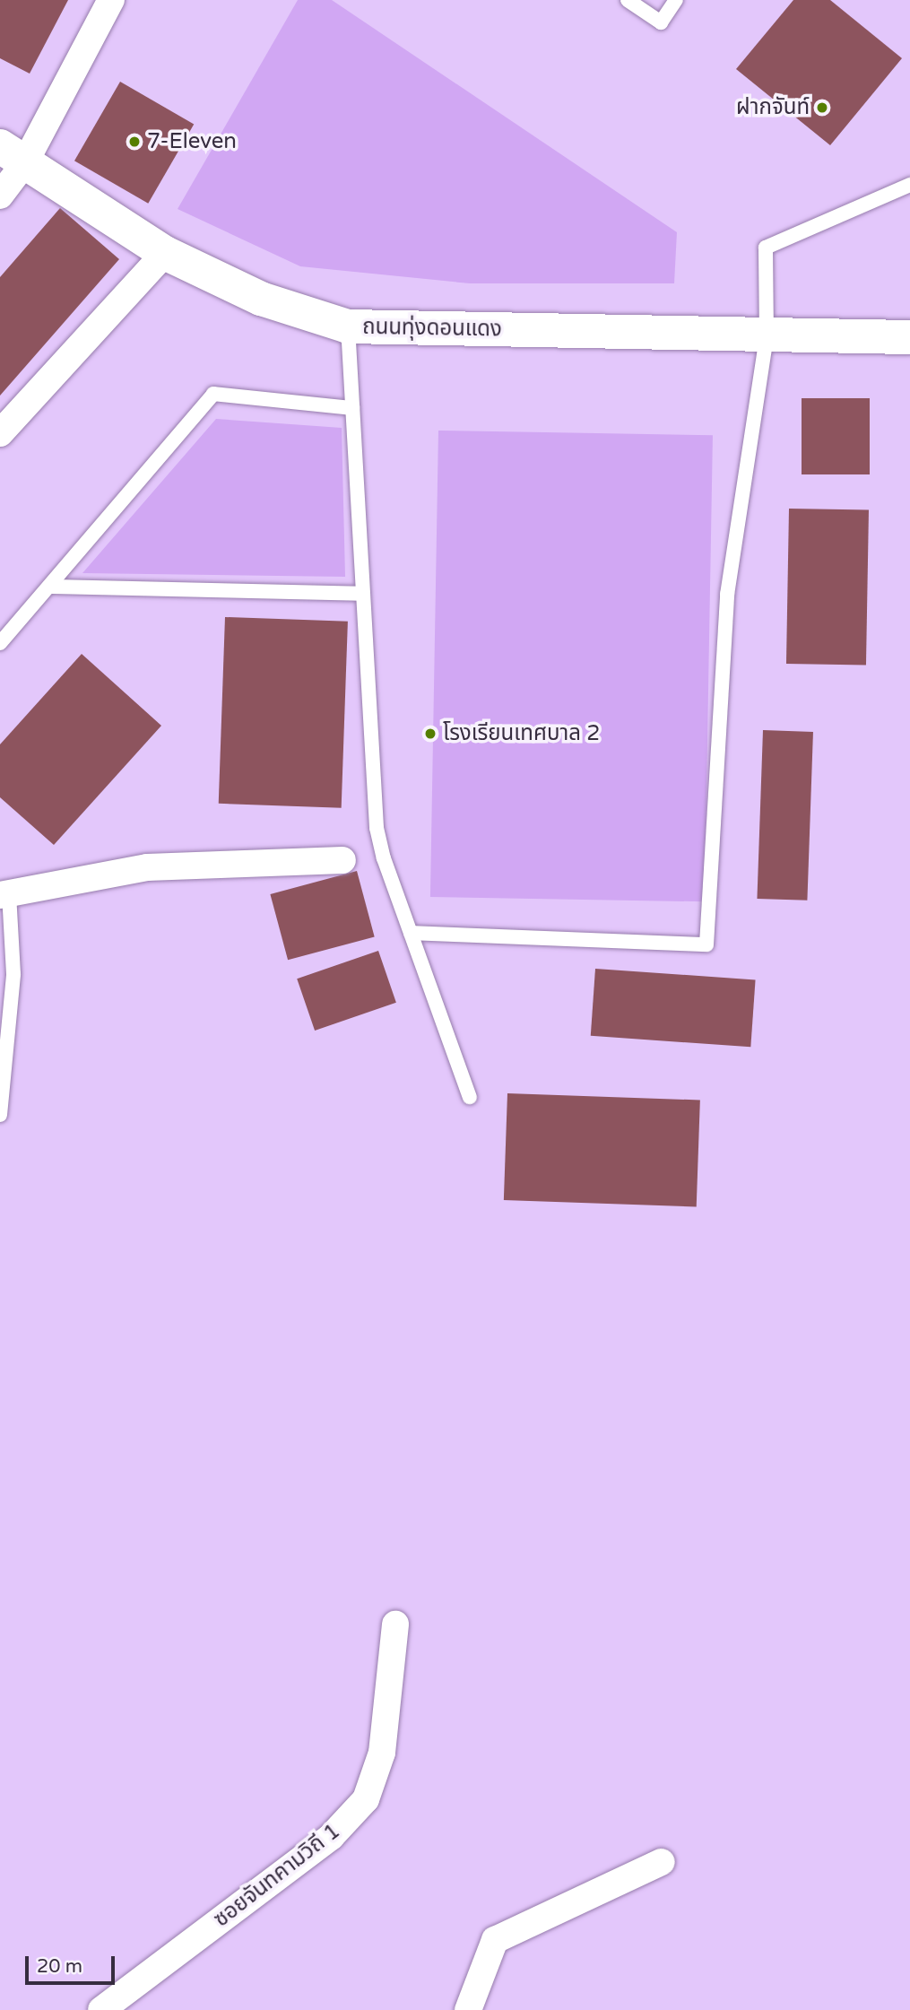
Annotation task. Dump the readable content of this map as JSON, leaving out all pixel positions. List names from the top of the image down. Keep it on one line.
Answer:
{"streets":{"street":["ถนนทุ่งดอนแดง","ซอยจันทคามวิถี 1"]},"places":["ฝากจันท์","7-Eleven","โรงเรียนเทศบาล 2"],"scale_bar":"20 m"}
